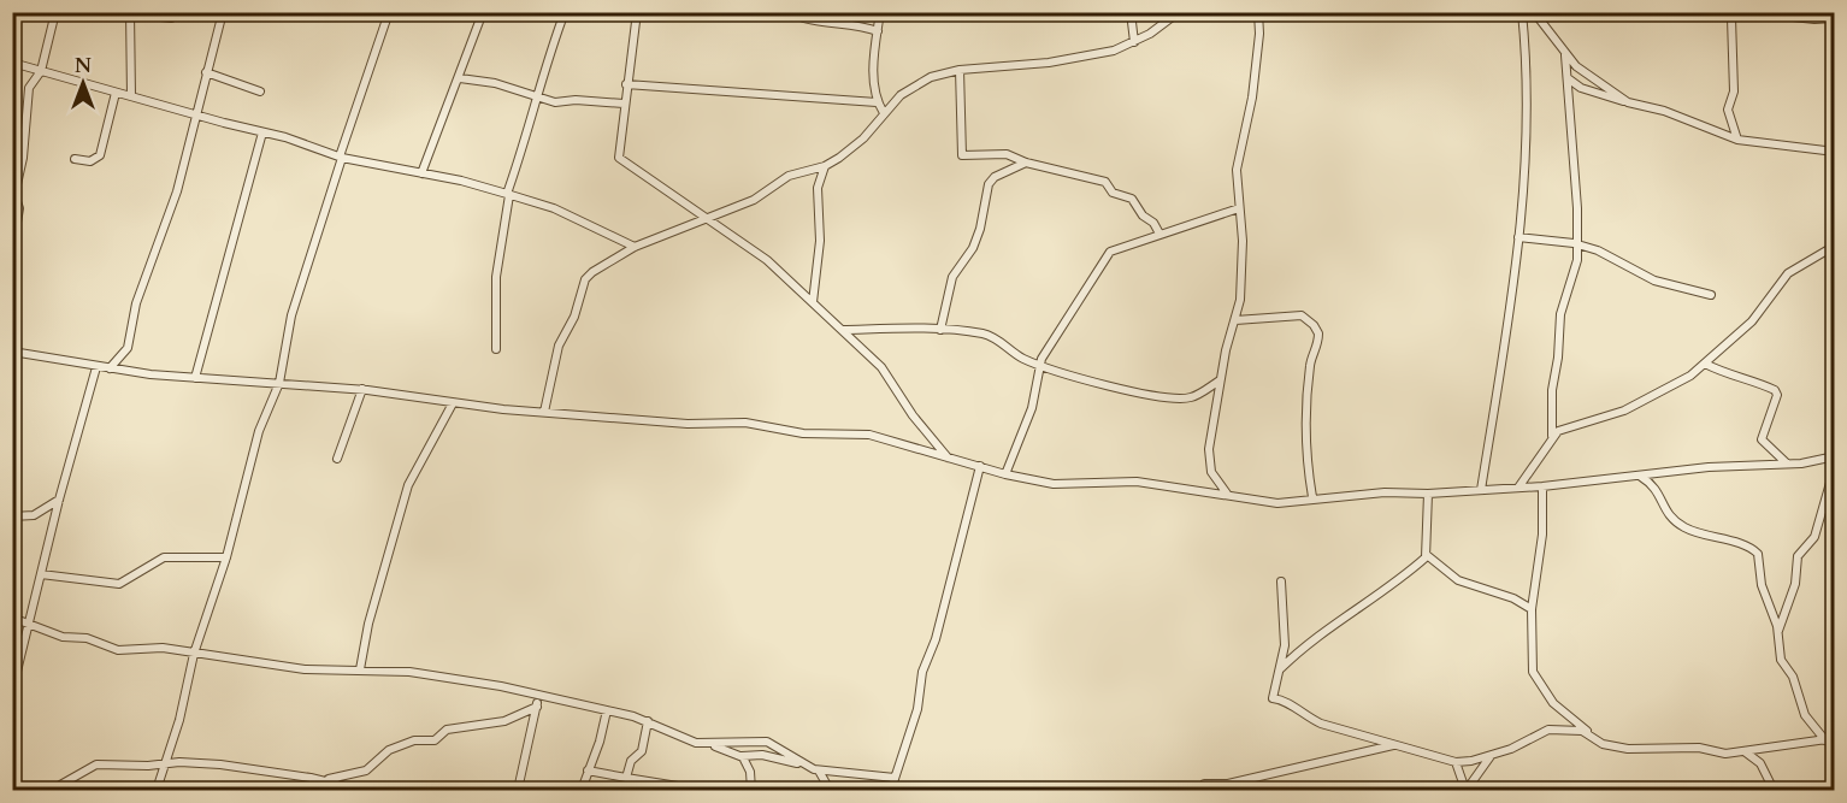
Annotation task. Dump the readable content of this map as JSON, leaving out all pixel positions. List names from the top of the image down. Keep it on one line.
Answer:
{"north":"top"}
